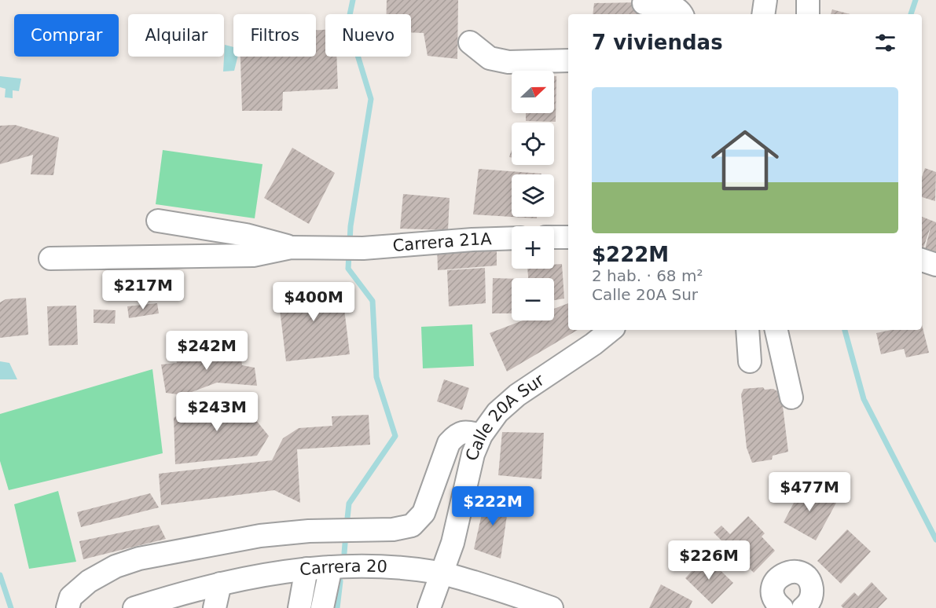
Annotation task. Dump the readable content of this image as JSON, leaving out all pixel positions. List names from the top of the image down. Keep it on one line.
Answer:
{"streets":{"street":["Carrera 21A","Calle 20A Sur","Carrera 20"]},"crossings":[["Calle 20A Sur","Carrera 20"]],"north":"right","page":{"chip":["Comprar","Alquilar","Filtros","Nuevo"],"heading":"7 viviendas","map_buttons":["+","−"],"list":[{"name":"$222M","note":"2 hab. · 68 m² · Calle 20A Sur"}],"price":["$217M","$400M","$242M","$243M","$477M","$222M","$226M"]}}
